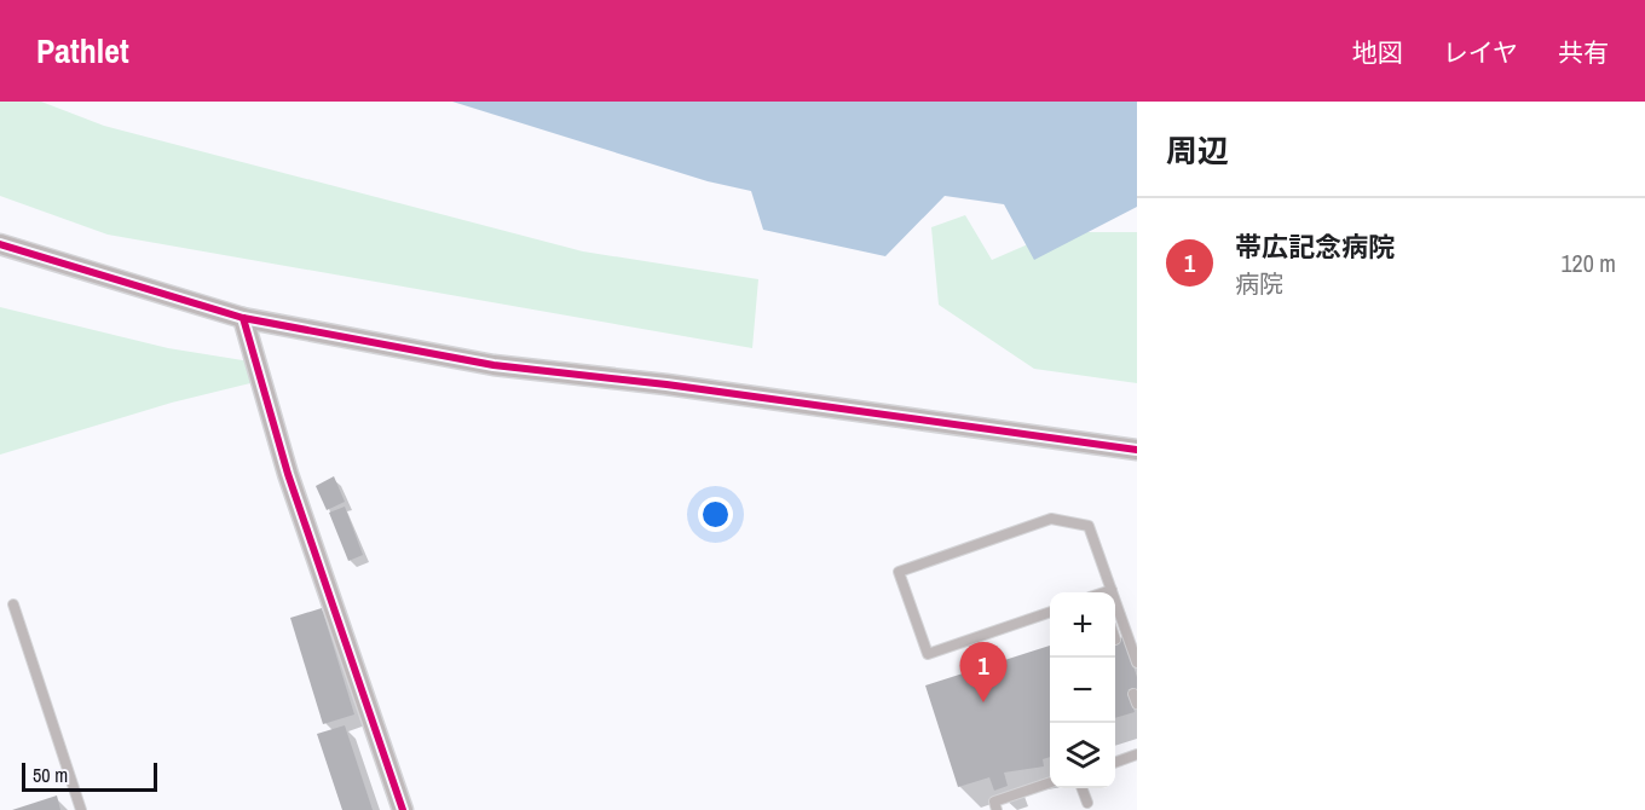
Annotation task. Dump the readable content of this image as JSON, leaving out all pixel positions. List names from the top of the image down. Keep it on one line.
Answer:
{"scale_bar":"50 m","page":{"header":"Pathlet","nav":["地図","レイヤ","共有"],"heading":"周辺","list":[{"mark":"1","name":"帯広記念病院","note":"病院","value":"120 m"}],"map_buttons":["+","−"],"pins":"1","scale":"50 m"}}
